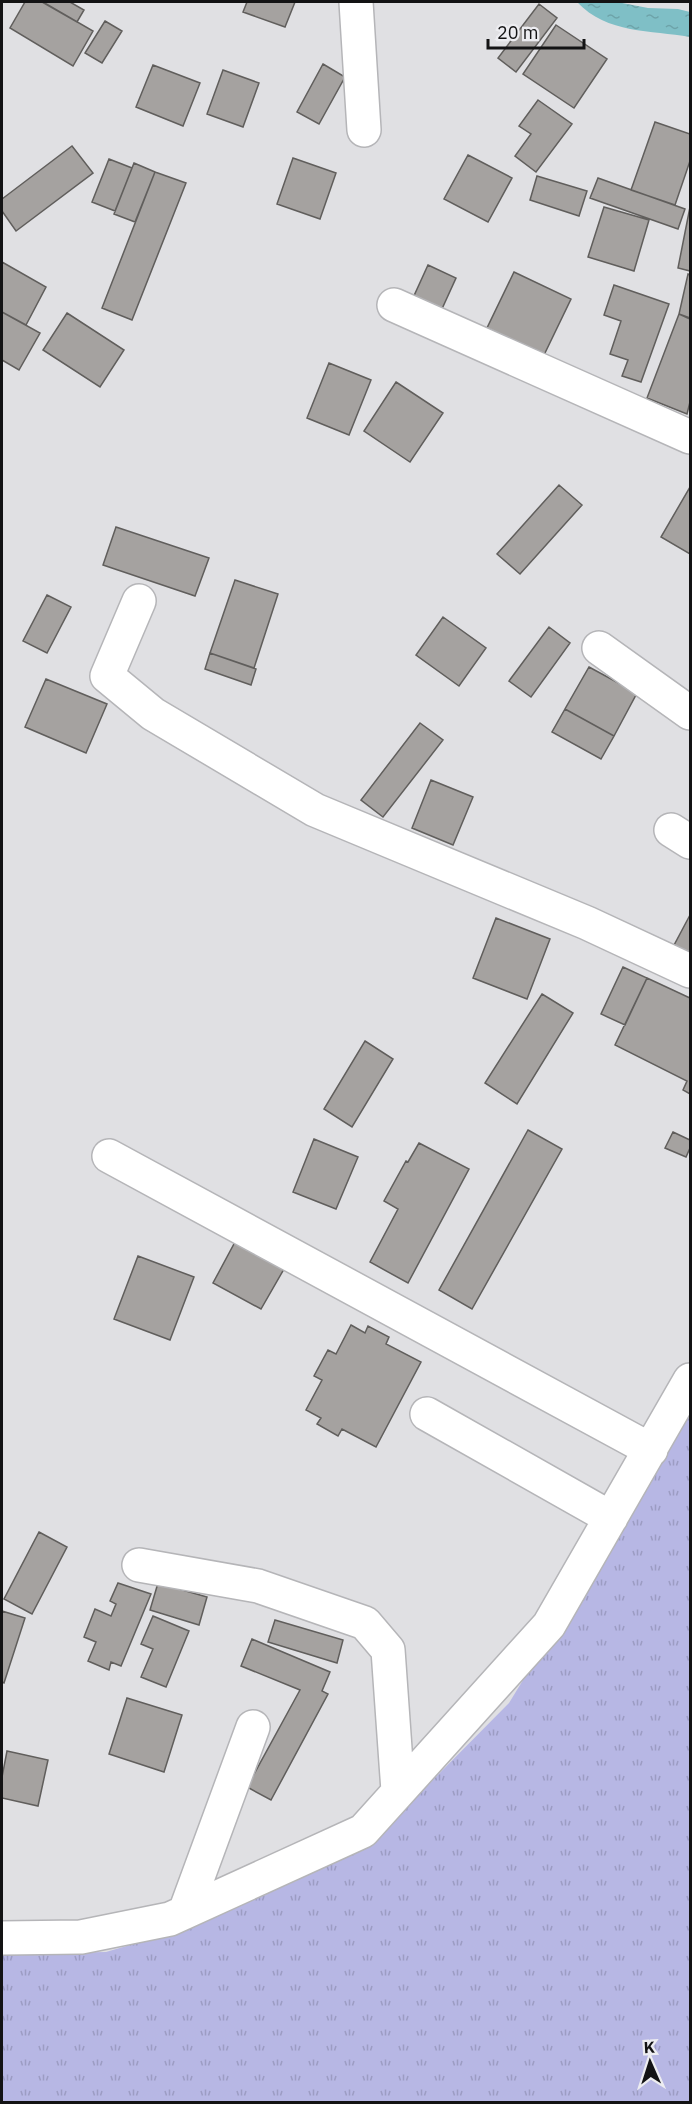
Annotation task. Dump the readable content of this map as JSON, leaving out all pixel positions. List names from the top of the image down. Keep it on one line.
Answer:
{"scale_bar":"20 m","north":"top"}
